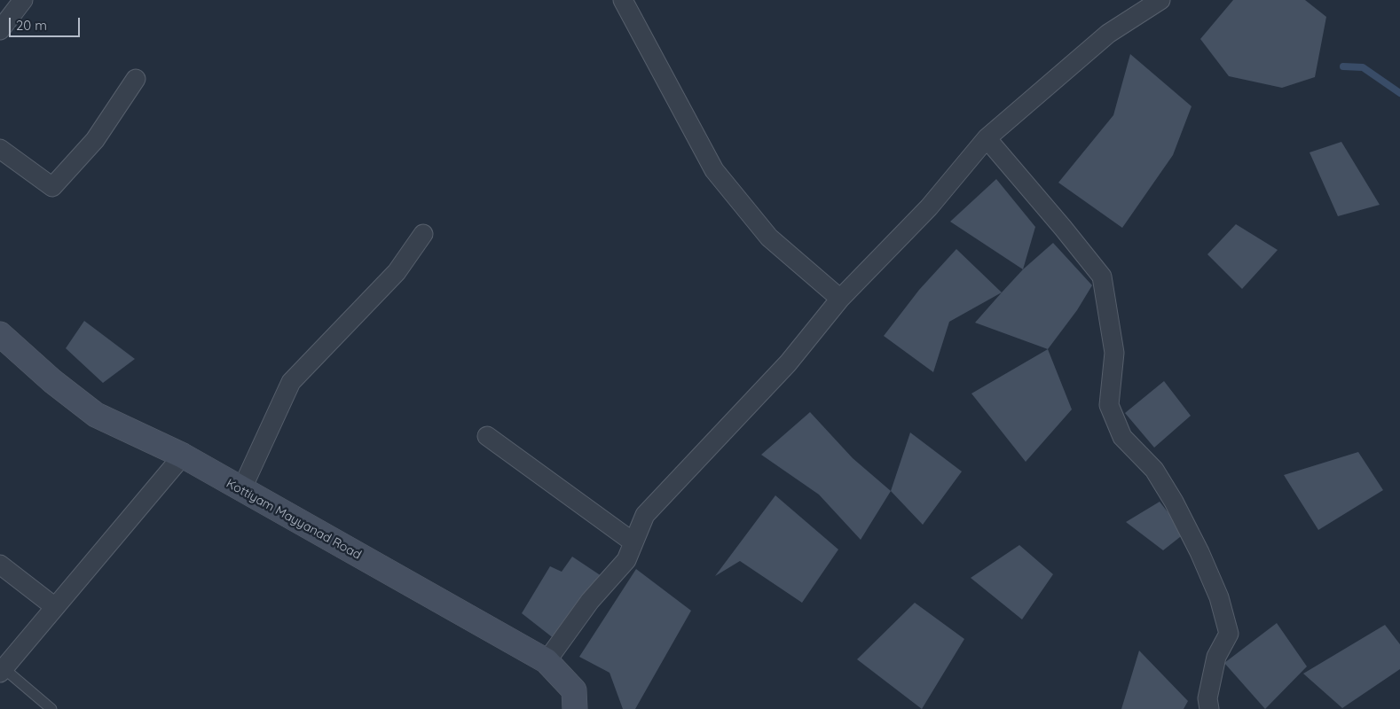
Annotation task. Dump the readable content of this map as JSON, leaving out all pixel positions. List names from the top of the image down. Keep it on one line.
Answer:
{"streets":{"main road":["Kottiyam Mayyanad Road"]},"scale_bar":"20 m"}
